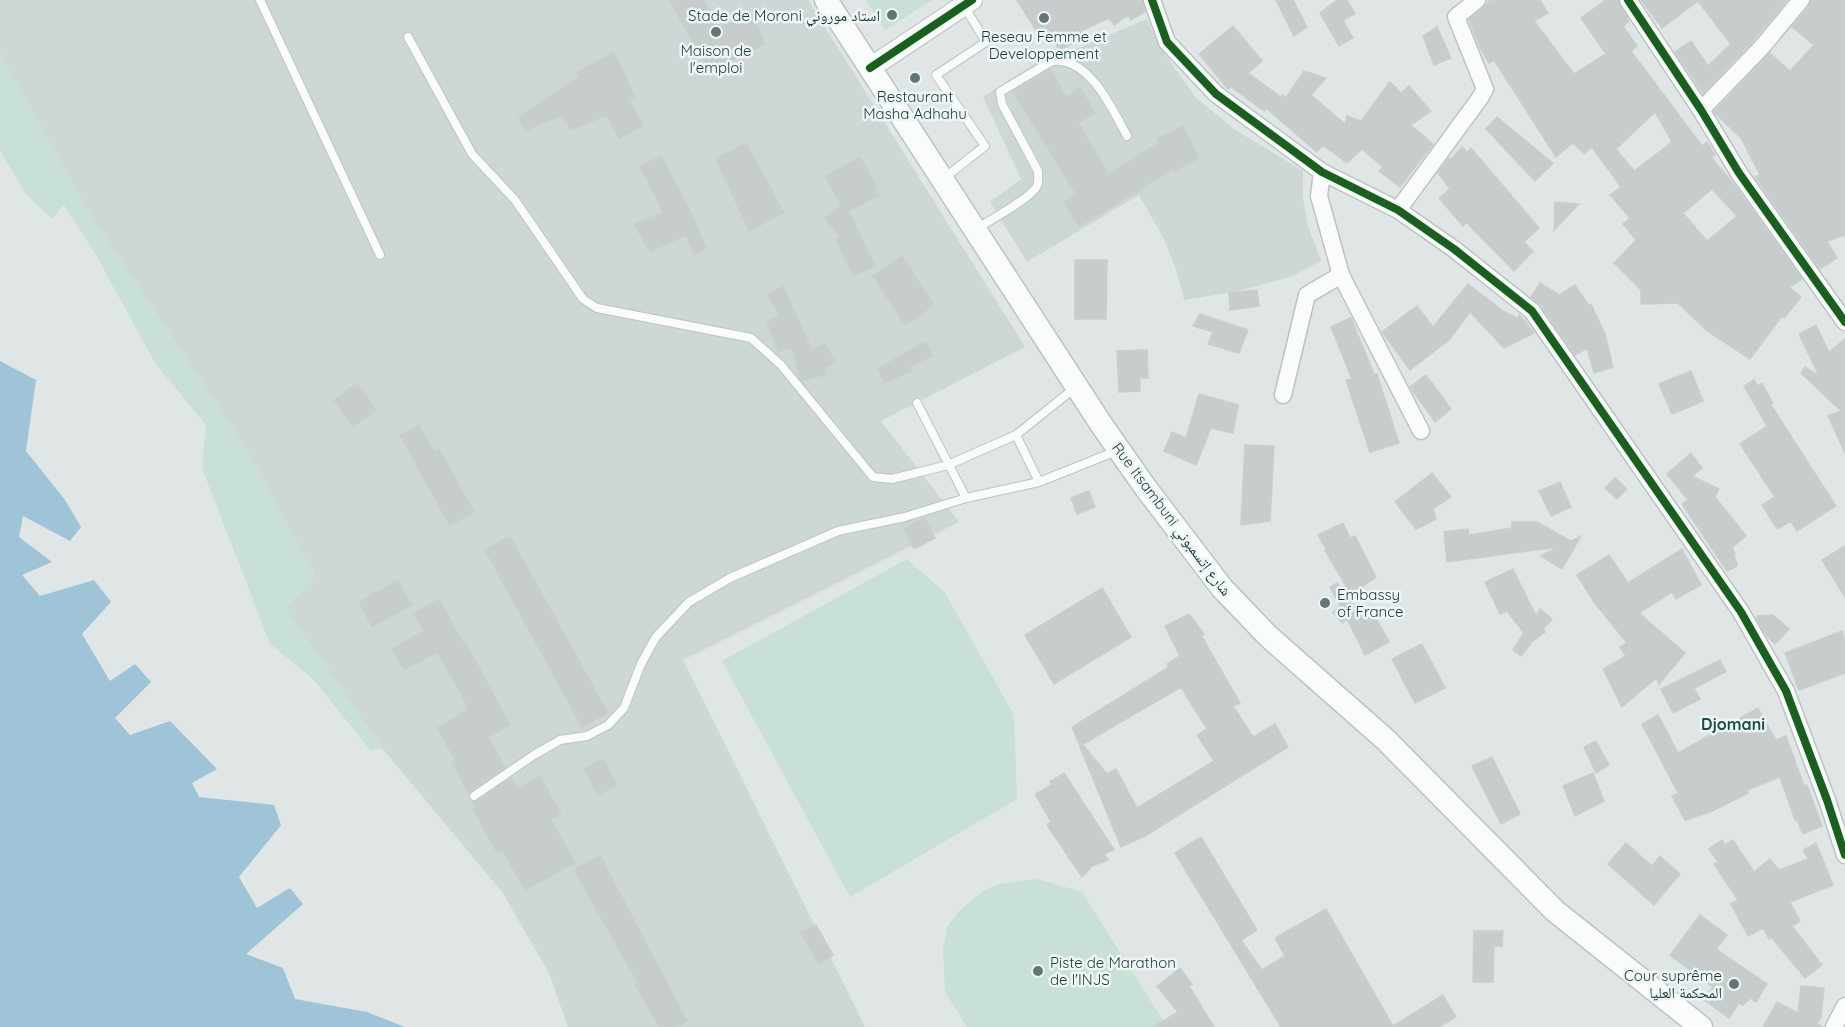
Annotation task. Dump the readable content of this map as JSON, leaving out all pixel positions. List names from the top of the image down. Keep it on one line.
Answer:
{"streets":{"main road":["Rue Itsambuni شارع إتسمبوني"]},"districts":["Djomani"],"places":["Stade de Moroni استاد موروني","Reseau Femme et Developpement","Maison de l'emploi","Restaurant Masha Adhahu","Embassy of France","Piste de Marathon de l'INJS","Cour suprême المحكمة العليا"]}
